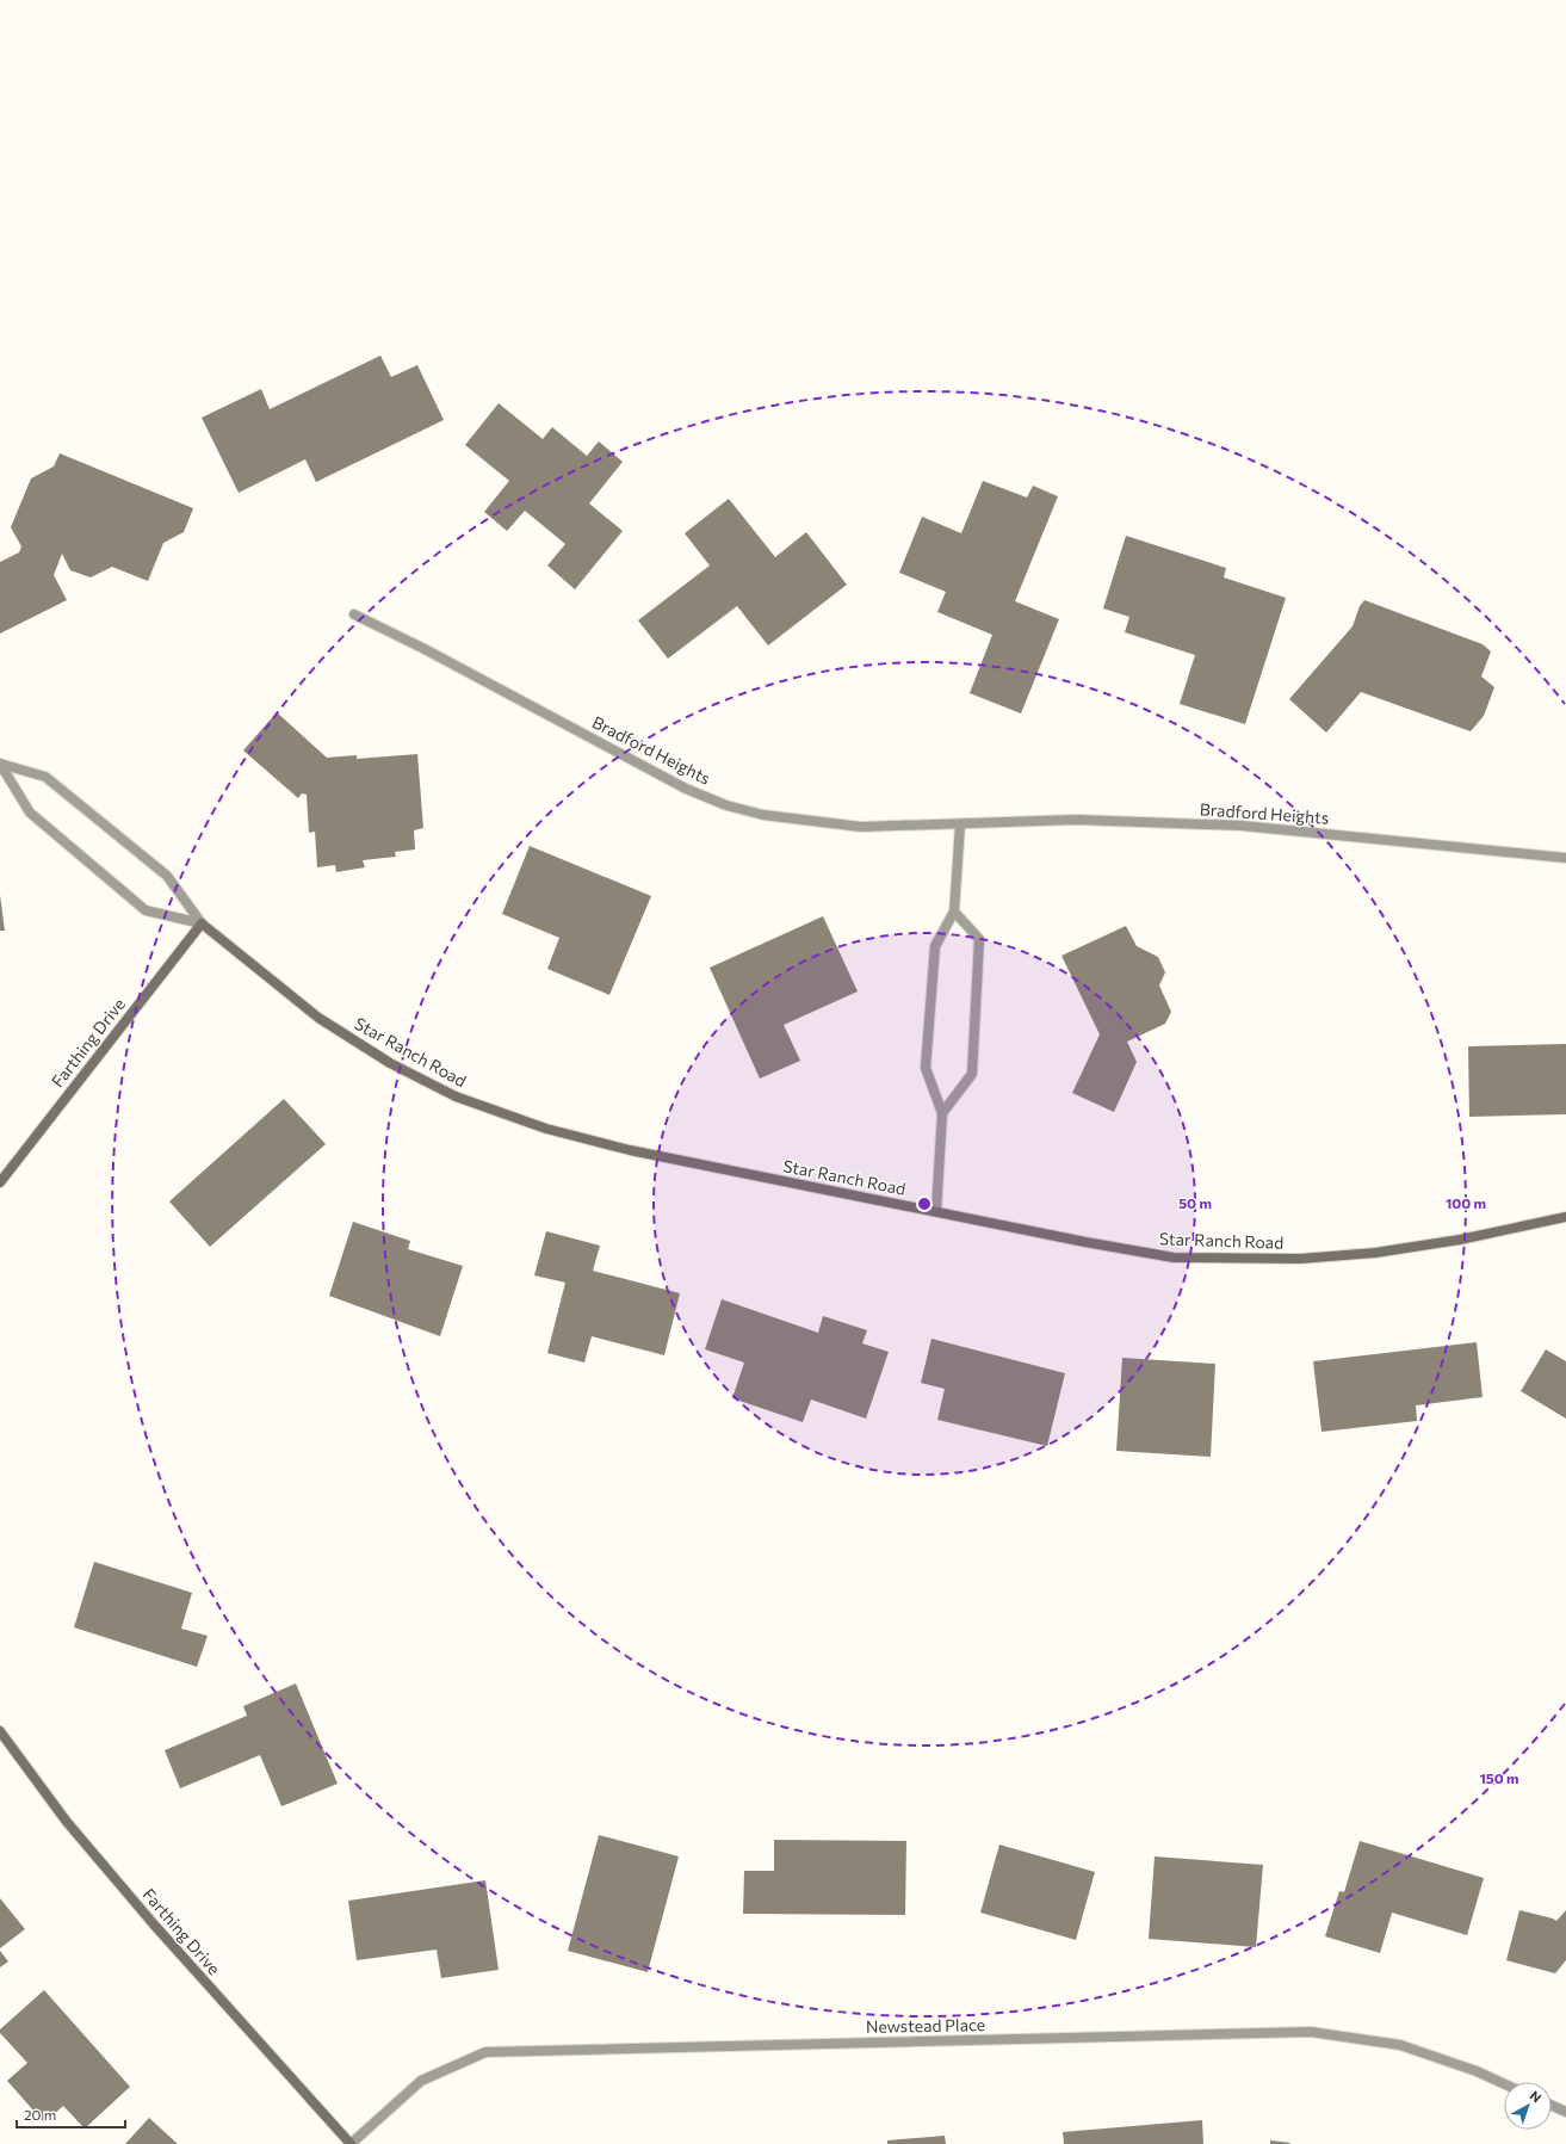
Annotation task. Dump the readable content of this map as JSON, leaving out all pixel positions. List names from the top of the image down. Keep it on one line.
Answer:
{"streets":{"street":["Bradford Heights","Farthing Drive","Star Ranch Road","Newstead Place"]},"crossings":[["Farthing Drive","Star Ranch Road"],["Farthing Drive","Newstead Place"]],"scale_bar":"20 m","north":"top right","rings":["50 m","100 m","150 m"]}
